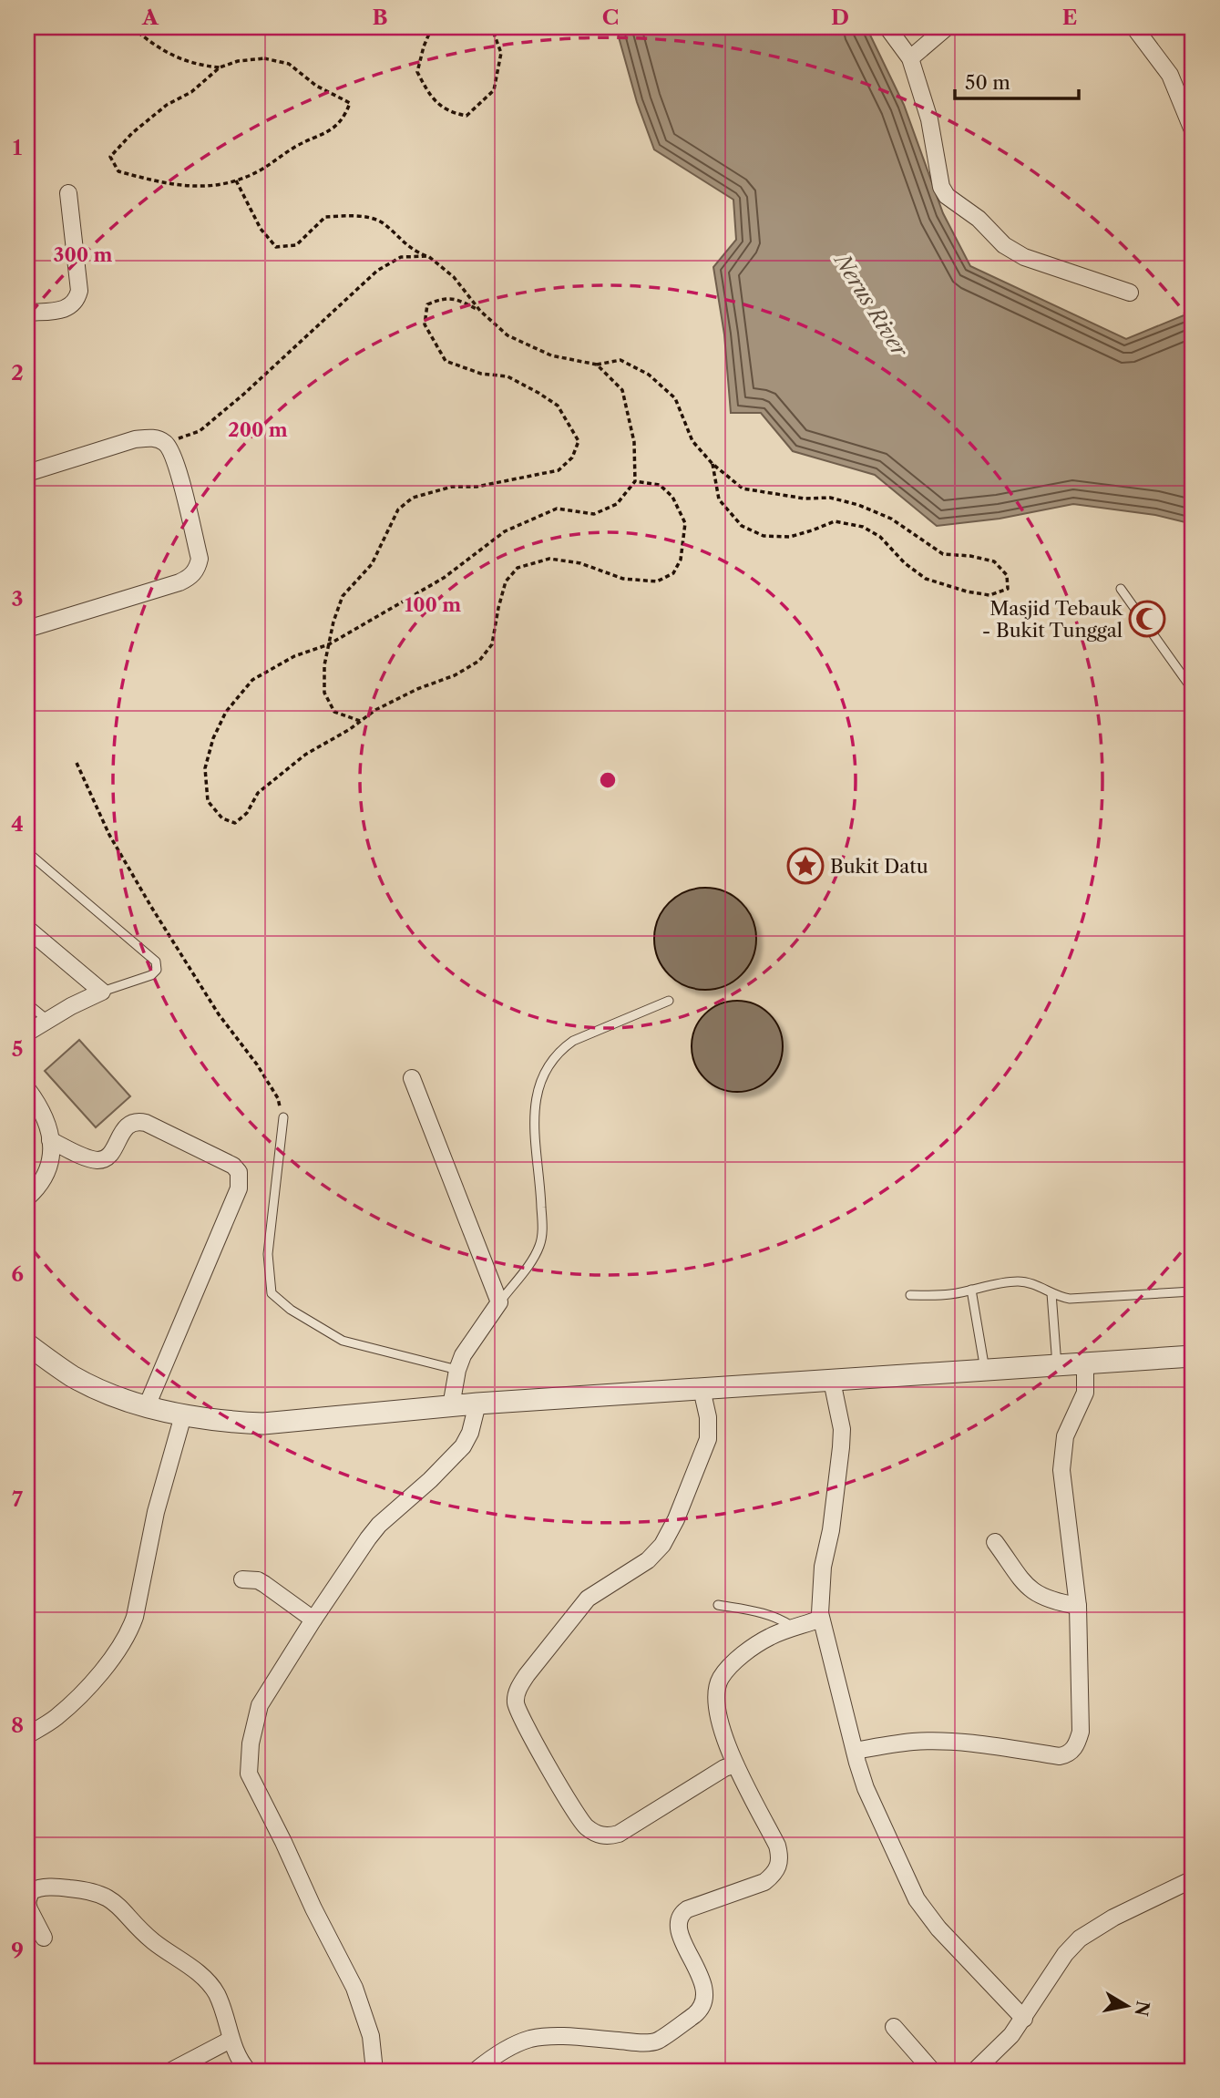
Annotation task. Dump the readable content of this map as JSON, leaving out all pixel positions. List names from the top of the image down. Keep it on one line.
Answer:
{"water":["Nerus River"],"places":{"mosque":["Masjid Tebauk - Bukit Tunggal"],"place":["Bukit Datu"]},"scale_bar":"50 m","north":"right","grid":{"columns":["A","B","C","D","E"],"rows":["1","2","3","4","5","6","7","8","9"]},"rings":["300 m","200 m","100 m"]}
